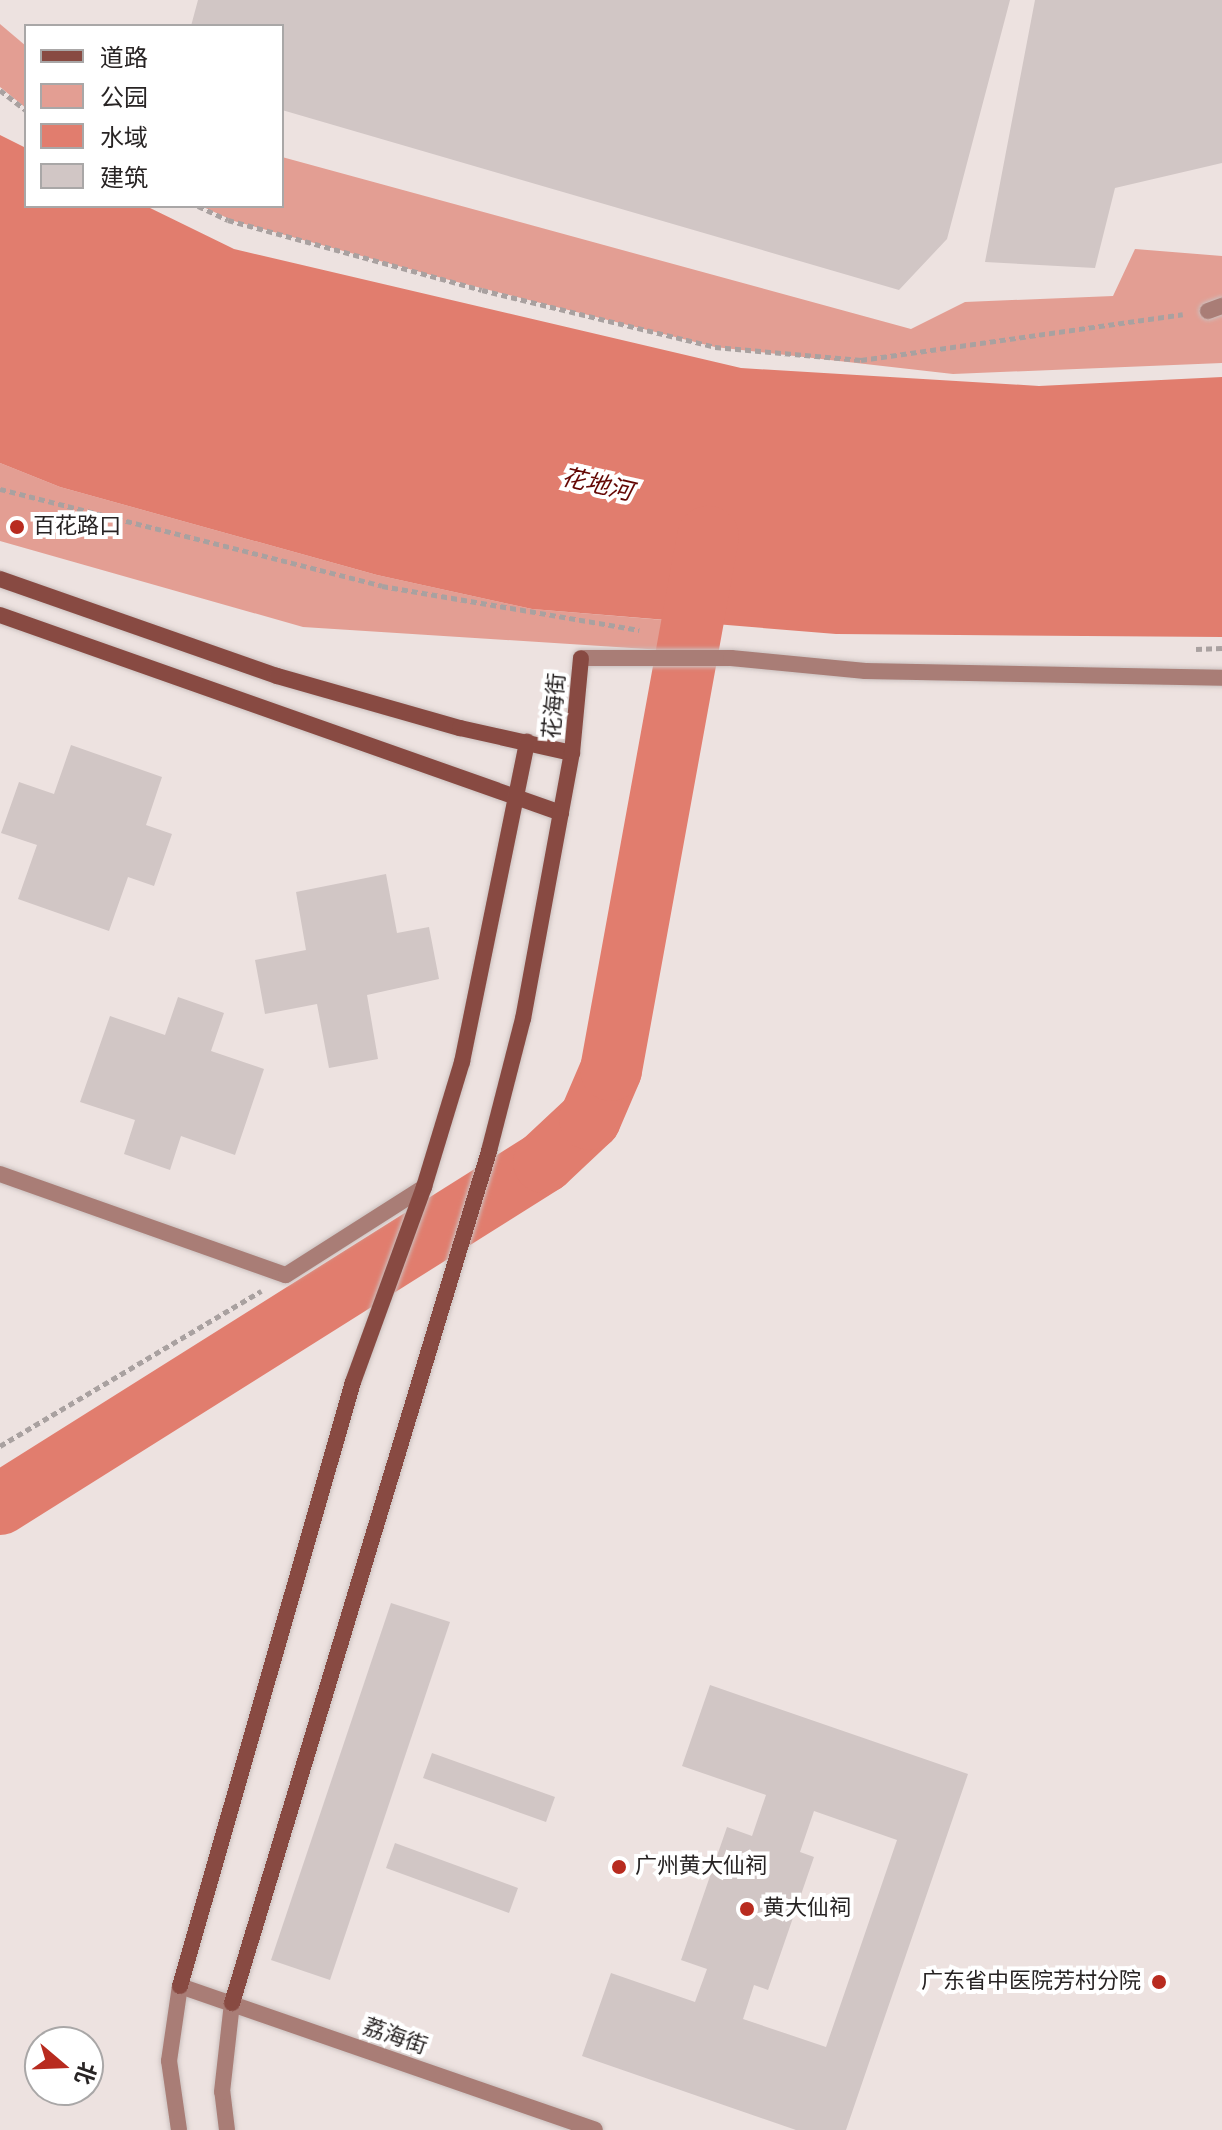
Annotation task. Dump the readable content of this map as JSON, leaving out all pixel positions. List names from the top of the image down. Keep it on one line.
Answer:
{"streets":{"street":["花海街","荔海街"]},"water":["花地河"],"places":["百花路口","广州黄大仙祠","黄大仙祠","广东省中医院芳村分院"],"legend":["道路","公园","水域","建筑"],"north":"right"}
